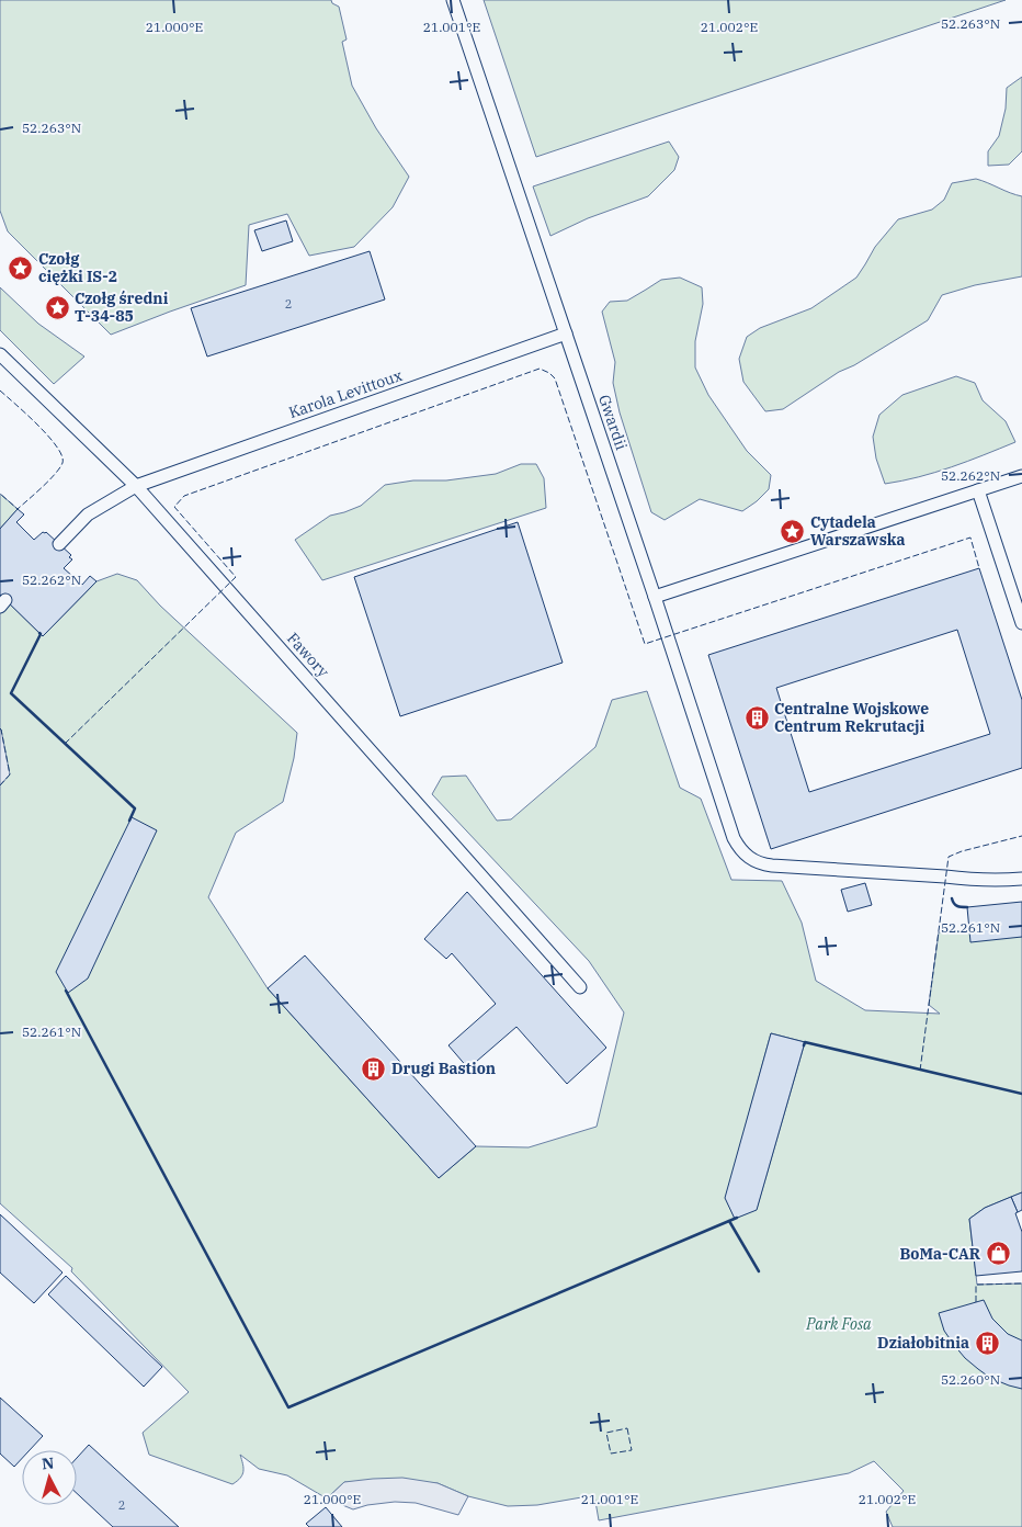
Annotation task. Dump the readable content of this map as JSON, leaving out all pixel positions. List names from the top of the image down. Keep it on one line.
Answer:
{"streets":{"lane":["Karola Levittoux","Gwardii","Fawory"]},"crossings":[["Karola Levittoux","Gwardii"],["Karola Levittoux","Fawory"]],"parks":["Park Fosa"],"places":{"place":["Czołg ciężki IS-2","Czołg średni T-34-85","Cytadela Warszawska"],"building":["Centralne Wojskowe Centrum Rekrutacji","Drugi Bastion","Działobitnia"],"shop":["BoMa-CAR"]},"house_numbers":["2","2"],"north":"top","coordinates":["52.263°N","21.000°E","21.001°E","21.002°E","52.262°N","52.261°N","52.260°N"]}
